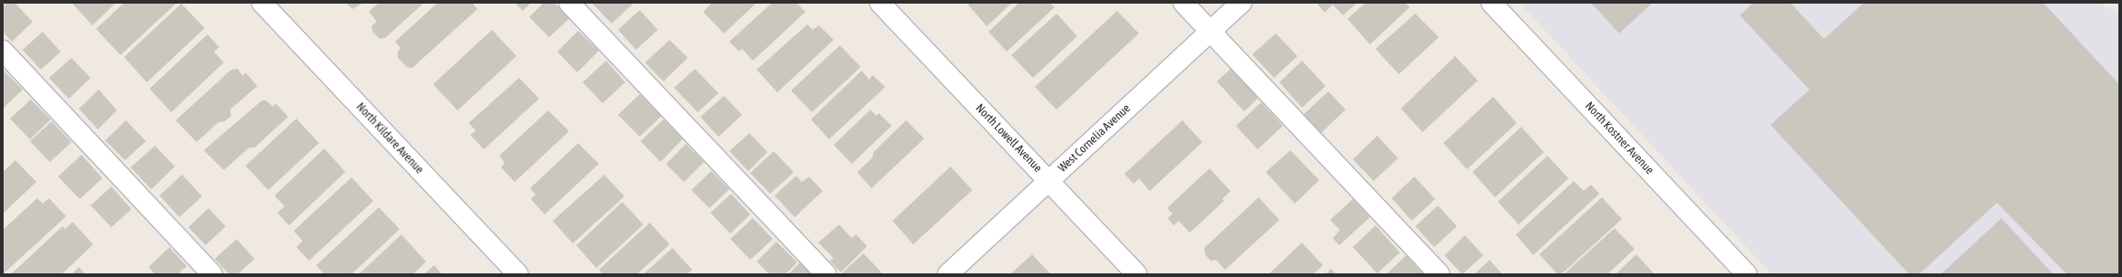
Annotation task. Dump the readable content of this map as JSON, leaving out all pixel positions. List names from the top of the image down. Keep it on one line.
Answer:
{"streets":{"street":["North Kildare Avenue","North Lowell Avenue","West Cornelia Avenue","North Kostner Avenue"]},"crossings":[["North Lowell Avenue","West Cornelia Avenue"]]}
